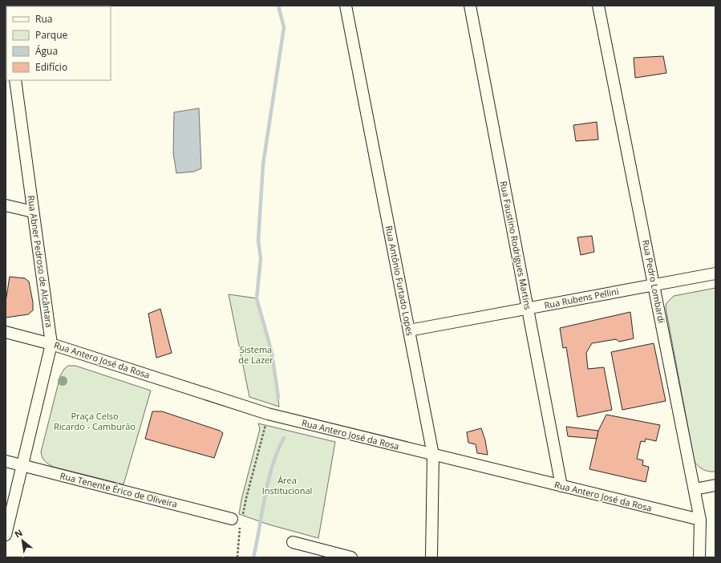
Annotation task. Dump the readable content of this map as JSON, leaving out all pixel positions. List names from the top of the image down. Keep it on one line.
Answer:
{"streets":{"street":["Rua Faustino Rodrigues Martins","Rua Abner Pedroso de Alcântara","Rua Antônio Furtado Lopes","Rua Pedro Lombardi","Rua Rubens Pellini","Rua Antero José da Rosa","Rua Tenente Érico de Oliveira"]},"crossings":[["Rua Faustino Rodrigues Martins","Rua Rubens Pellini"],["Rua Faustino Rodrigues Martins","Rua Antero José da Rosa"],["Rua Abner Pedroso de Alcântara","Rua Antero José da Rosa"],["Rua Abner Pedroso de Alcântara","Rua Tenente Érico de Oliveira"],["Rua Antônio Furtado Lopes","Rua Rubens Pellini"],["Rua Antônio Furtado Lopes","Rua Antero José da Rosa"],["Rua Pedro Lombardi","Rua Rubens Pellini"],["Rua Pedro Lombardi","Rua Antero José da Rosa"]],"parks":["Sistema de Lazer","Praça Celso Ricardo - Camburão","Área Institucional"],"legend":["Rua","Parque","Água","Edifício"],"north":"top left"}
